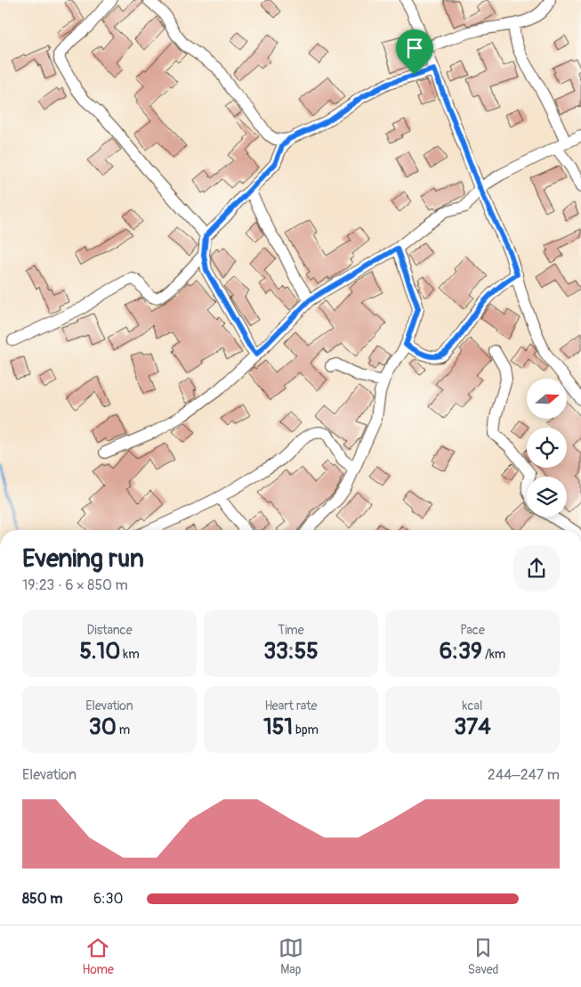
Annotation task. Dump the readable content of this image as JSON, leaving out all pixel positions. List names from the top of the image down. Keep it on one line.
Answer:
{"north":"right","page":{"heading":["Evening run","19:23 · 6 × 850 m"],"stats":[["Distance","5.10 km"],["Time","33:55"],["Pace","6:39 /km"],["Elevation","30 m"],["Heart rate","151 bpm"],["kcal","374"]],"chart":["Elevation","244–247 m"],"list":[{"name":"850 m","note":"6:30"}],"tabs":["Home","Map","Saved"]}}
